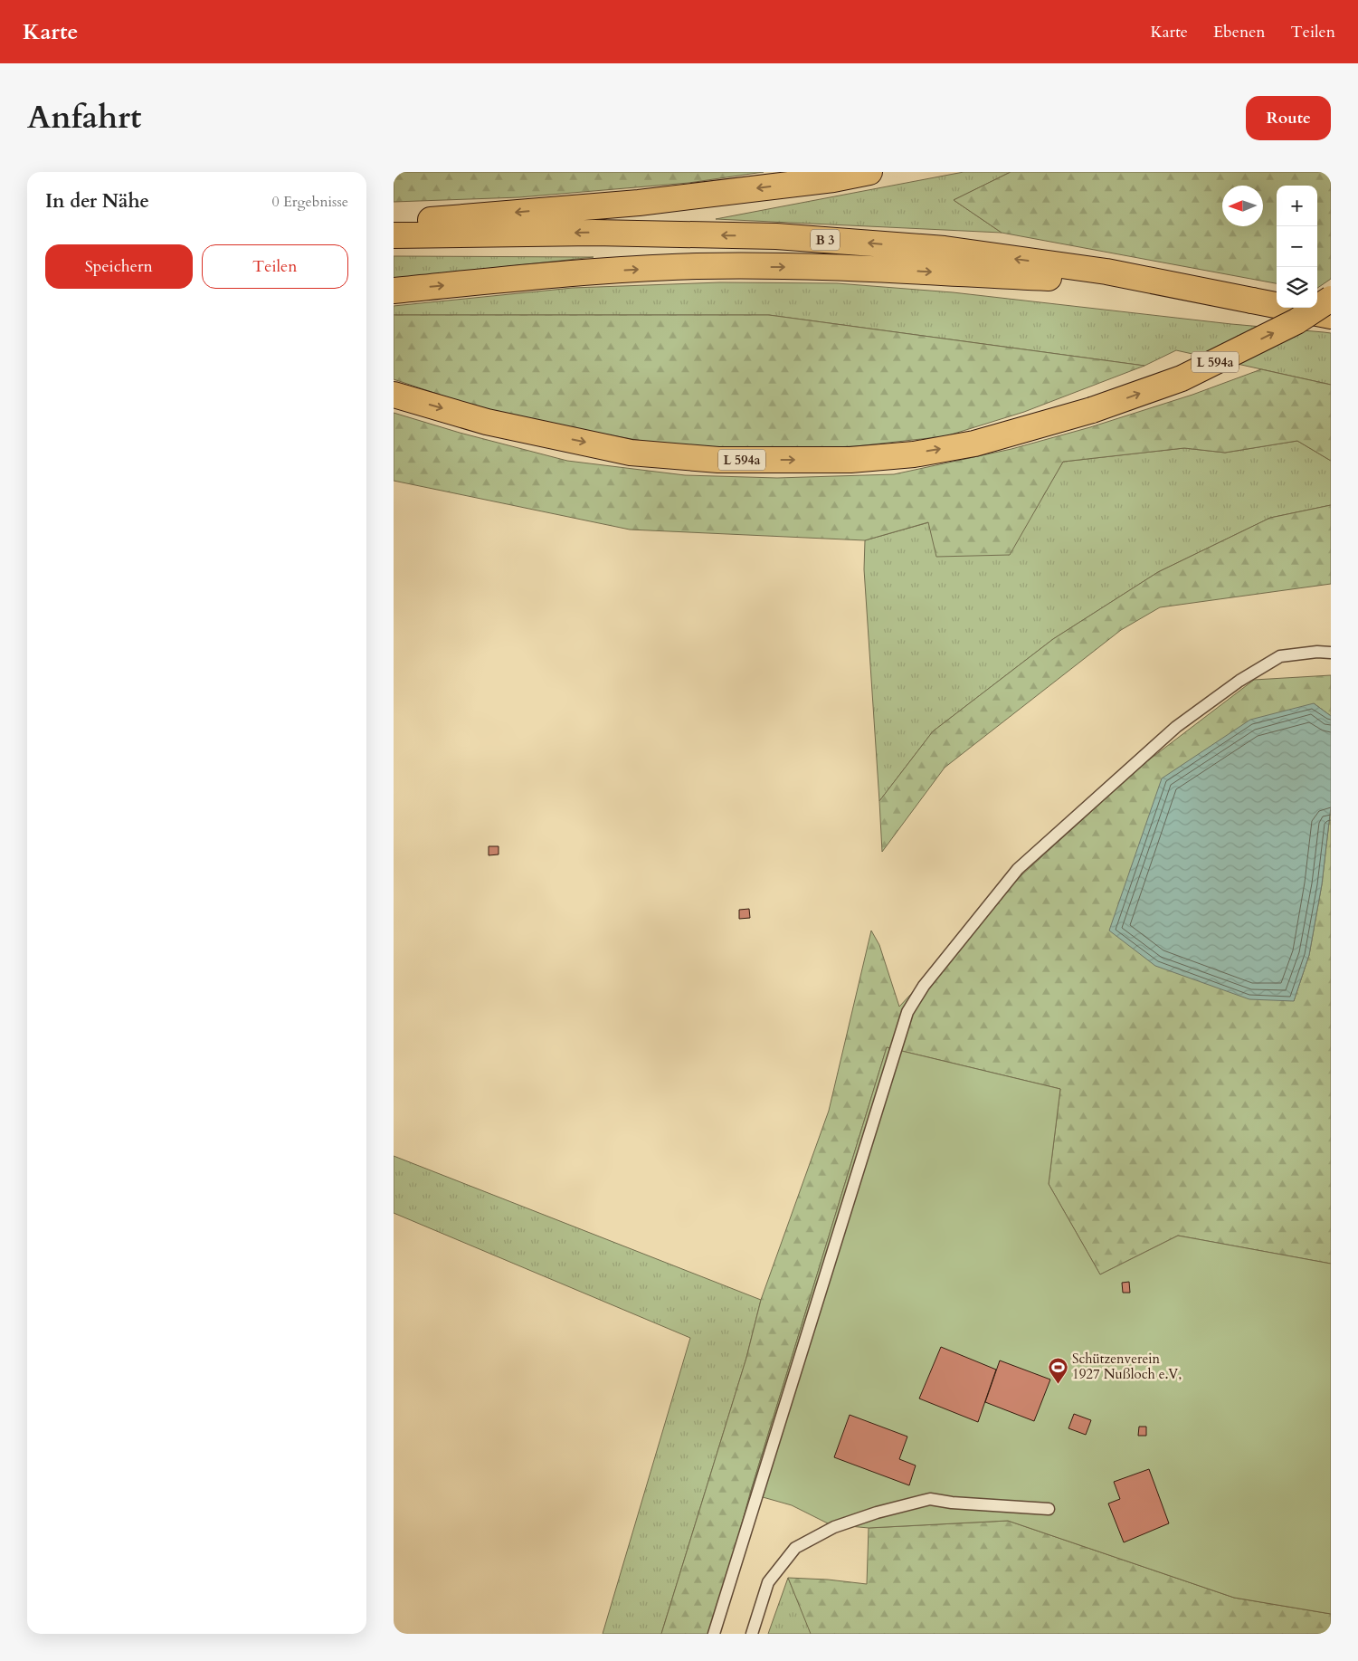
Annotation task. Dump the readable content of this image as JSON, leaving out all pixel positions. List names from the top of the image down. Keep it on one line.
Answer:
{"streets":{"main road":["B 3","L 594a"]},"places":{"sports":["Schützenverein 1927 Nußloch e.V,"]},"north":"left","page":{"header":"Karte","nav":["Karte","Ebenen","Teilen"],"title":"Anfahrt","buttons":["Route",["Speichern","Teilen"]],"heading":["In der Nähe","0 Ergebnisse"],"map_buttons":["+","−"]}}
